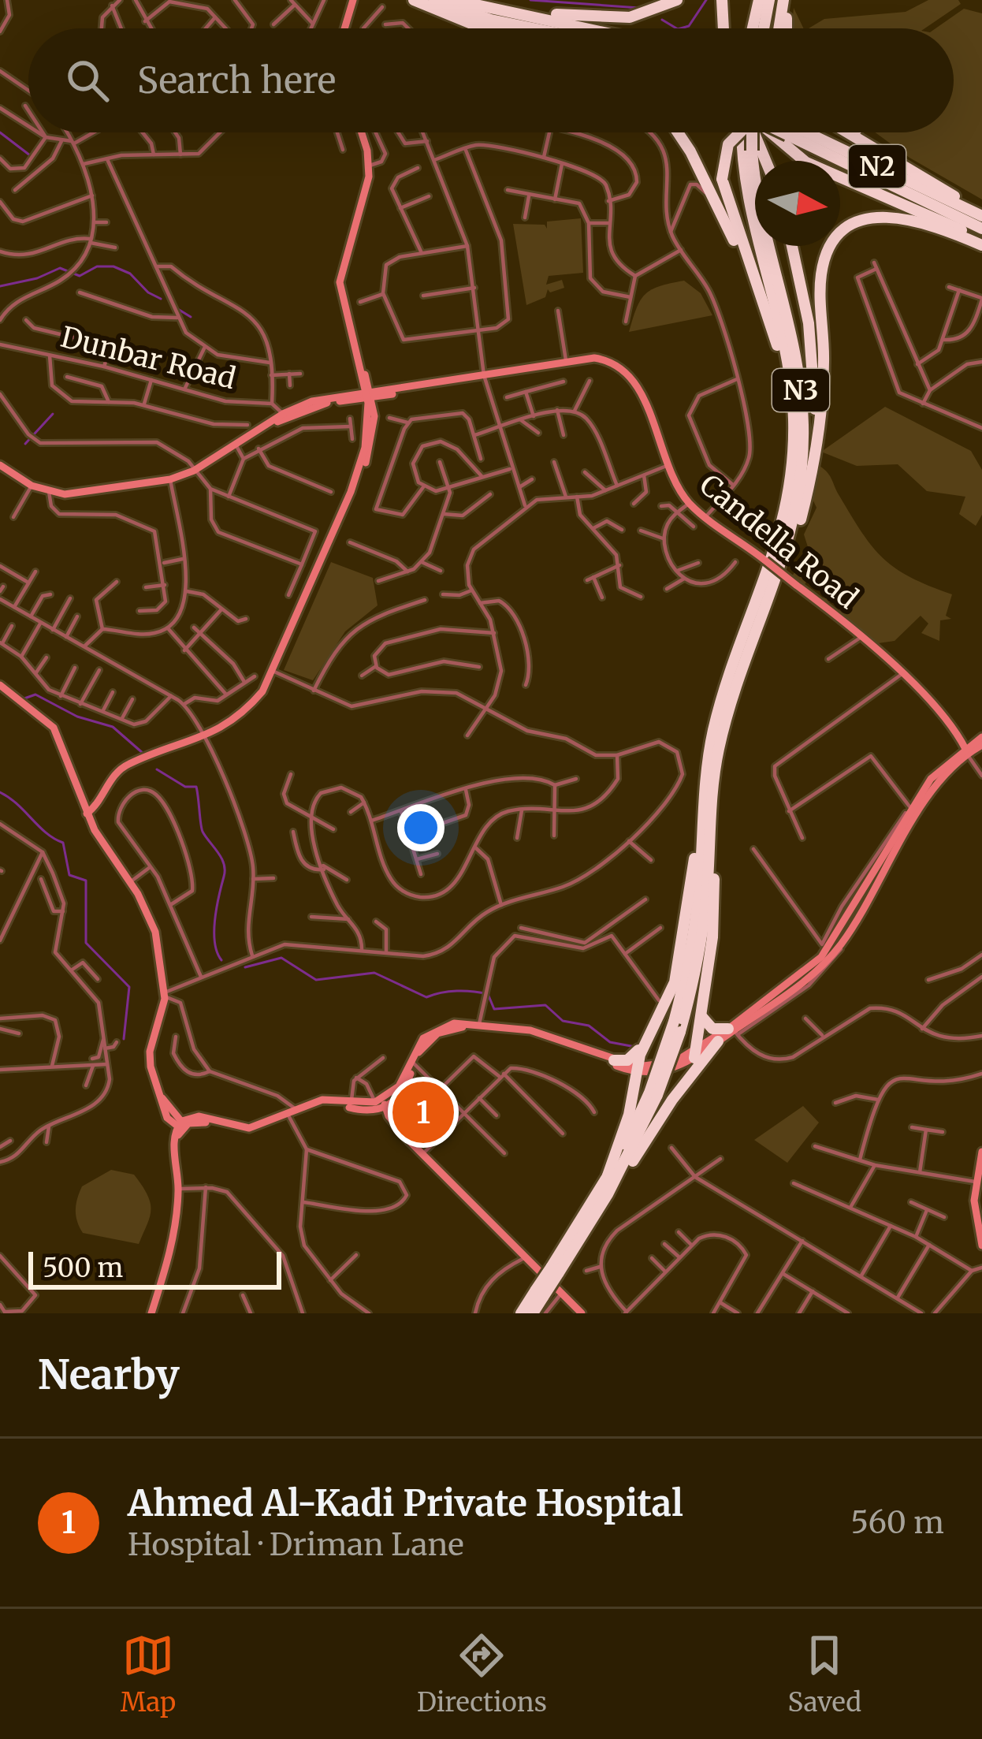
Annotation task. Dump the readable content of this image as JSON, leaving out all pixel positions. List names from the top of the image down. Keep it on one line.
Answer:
{"streets":{"highway":["N2","N3"],"main road":["Candella Road"],"street":["Dunbar Road"]},"scale_bar":"500 m","north":"right","page":{"search":"Search here","pins":"1","scale":"500 m","heading":"Nearby","list":[{"mark":"1","name":"Ahmed Al-Kadi Private Hospital","note":"Hospital · Driman Lane","value":"560 m"}],"nav":["Map","Directions","Saved"]}}
